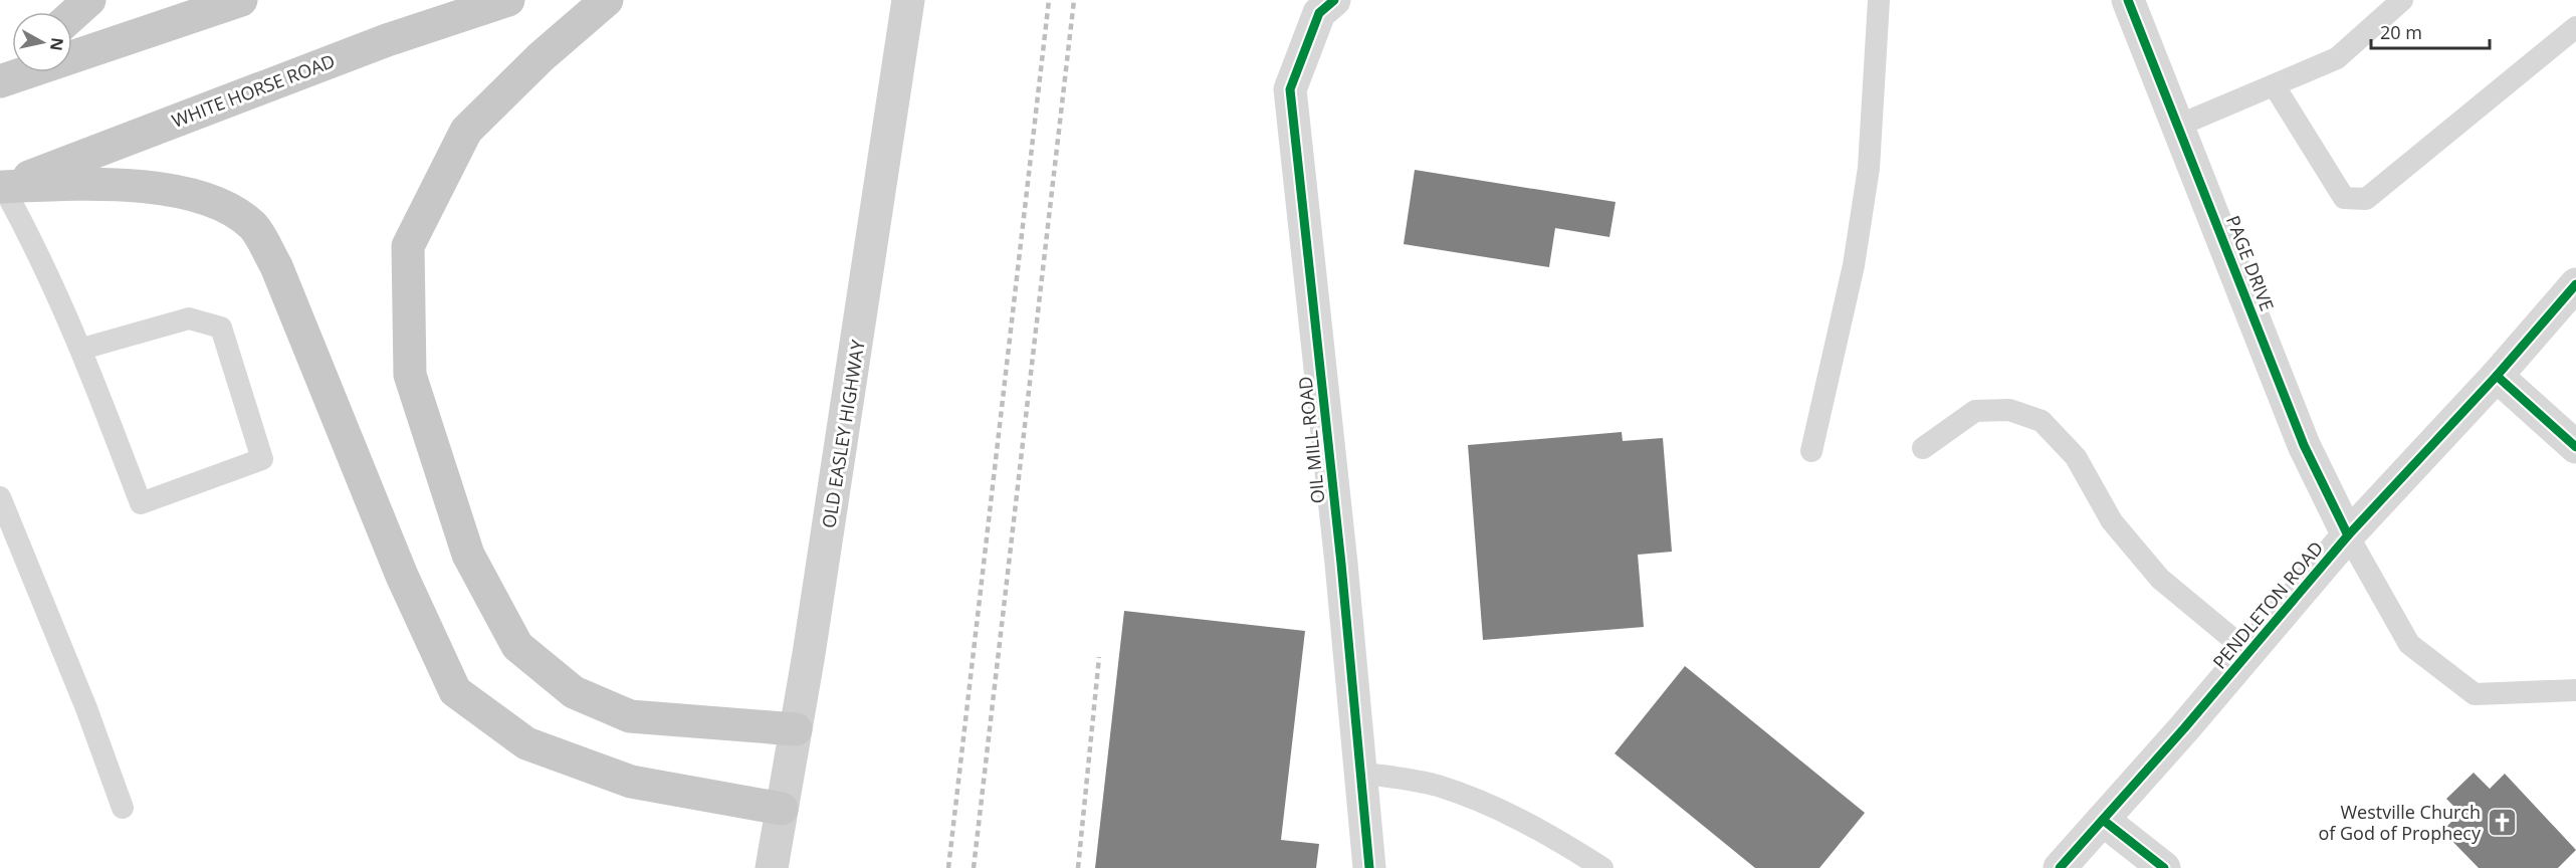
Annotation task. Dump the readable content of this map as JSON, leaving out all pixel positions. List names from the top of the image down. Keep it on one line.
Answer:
{"streets":{"highway":["WHITE HORSE ROAD"],"main road":["OLD EASLEY HIGHWAY"],"street":["PAGE DRIVE","OIL MILL ROAD","PENDLETON ROAD"]},"crossings":[["PAGE DRIVE","PENDLETON ROAD"]],"places":{"church":["Westville Church of God of Prophecy"]},"scale_bar":"20 m","north":"right"}
